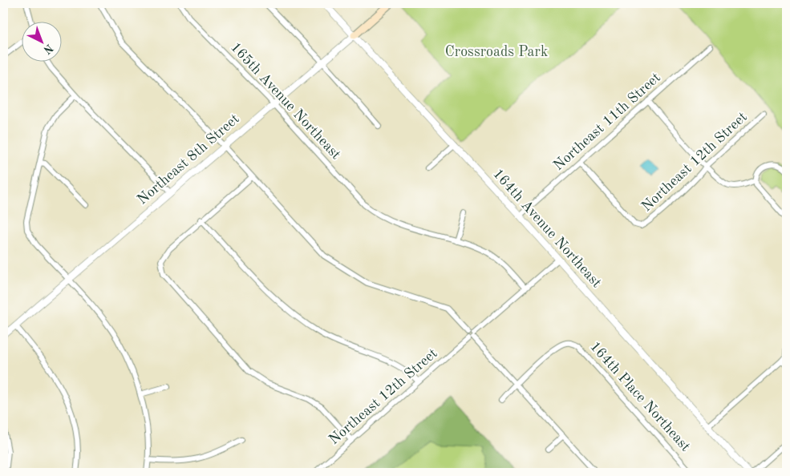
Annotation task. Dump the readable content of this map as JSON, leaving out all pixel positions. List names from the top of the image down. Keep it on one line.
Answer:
{"streets":{"main road":["Northeast 8th Street"],"street":["165th Avenue Northeast","Northeast 11th Street","Northeast 12th Street","164th Avenue Northeast","164th Place Northeast"]},"crossings":[["165th Avenue Northeast","Northeast 8th Street"],["Northeast 11th Street","Northeast 12th Street"],["Northeast 11th Street","164th Avenue Northeast"],["Northeast 8th Street","164th Avenue Northeast"],["Northeast 12th Street","164th Avenue Northeast"]],"parks":["Crossroads Park"],"north":"bottom right"}
